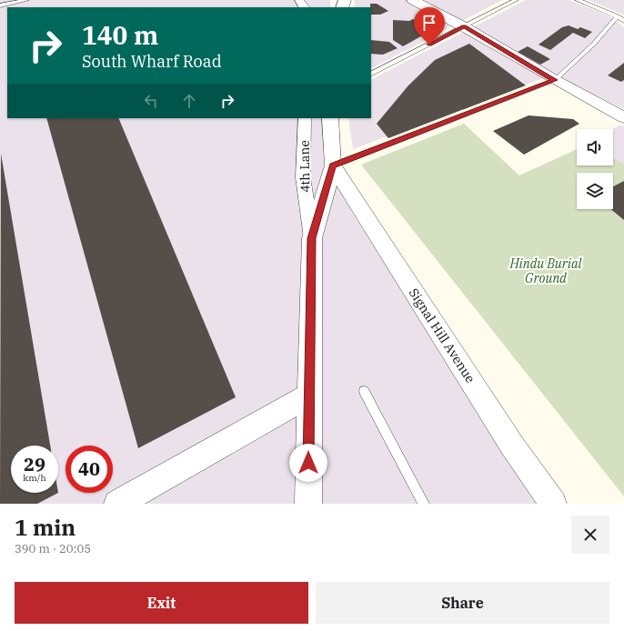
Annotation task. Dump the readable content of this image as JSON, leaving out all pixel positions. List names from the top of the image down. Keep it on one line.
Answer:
{"streets":{"street":["4th Lane","Signal Hill Avenue"]},"crossings":[["4th Lane","Signal Hill Avenue"]],"parks":["Hindu Burial Ground"],"page":{"turn":["140 m","South Wharf Road"],"speed":"29 km/h","limit":"40","heading":["1 min","390 m · 20:05"],"buttons":["Exit","Share"]}}
